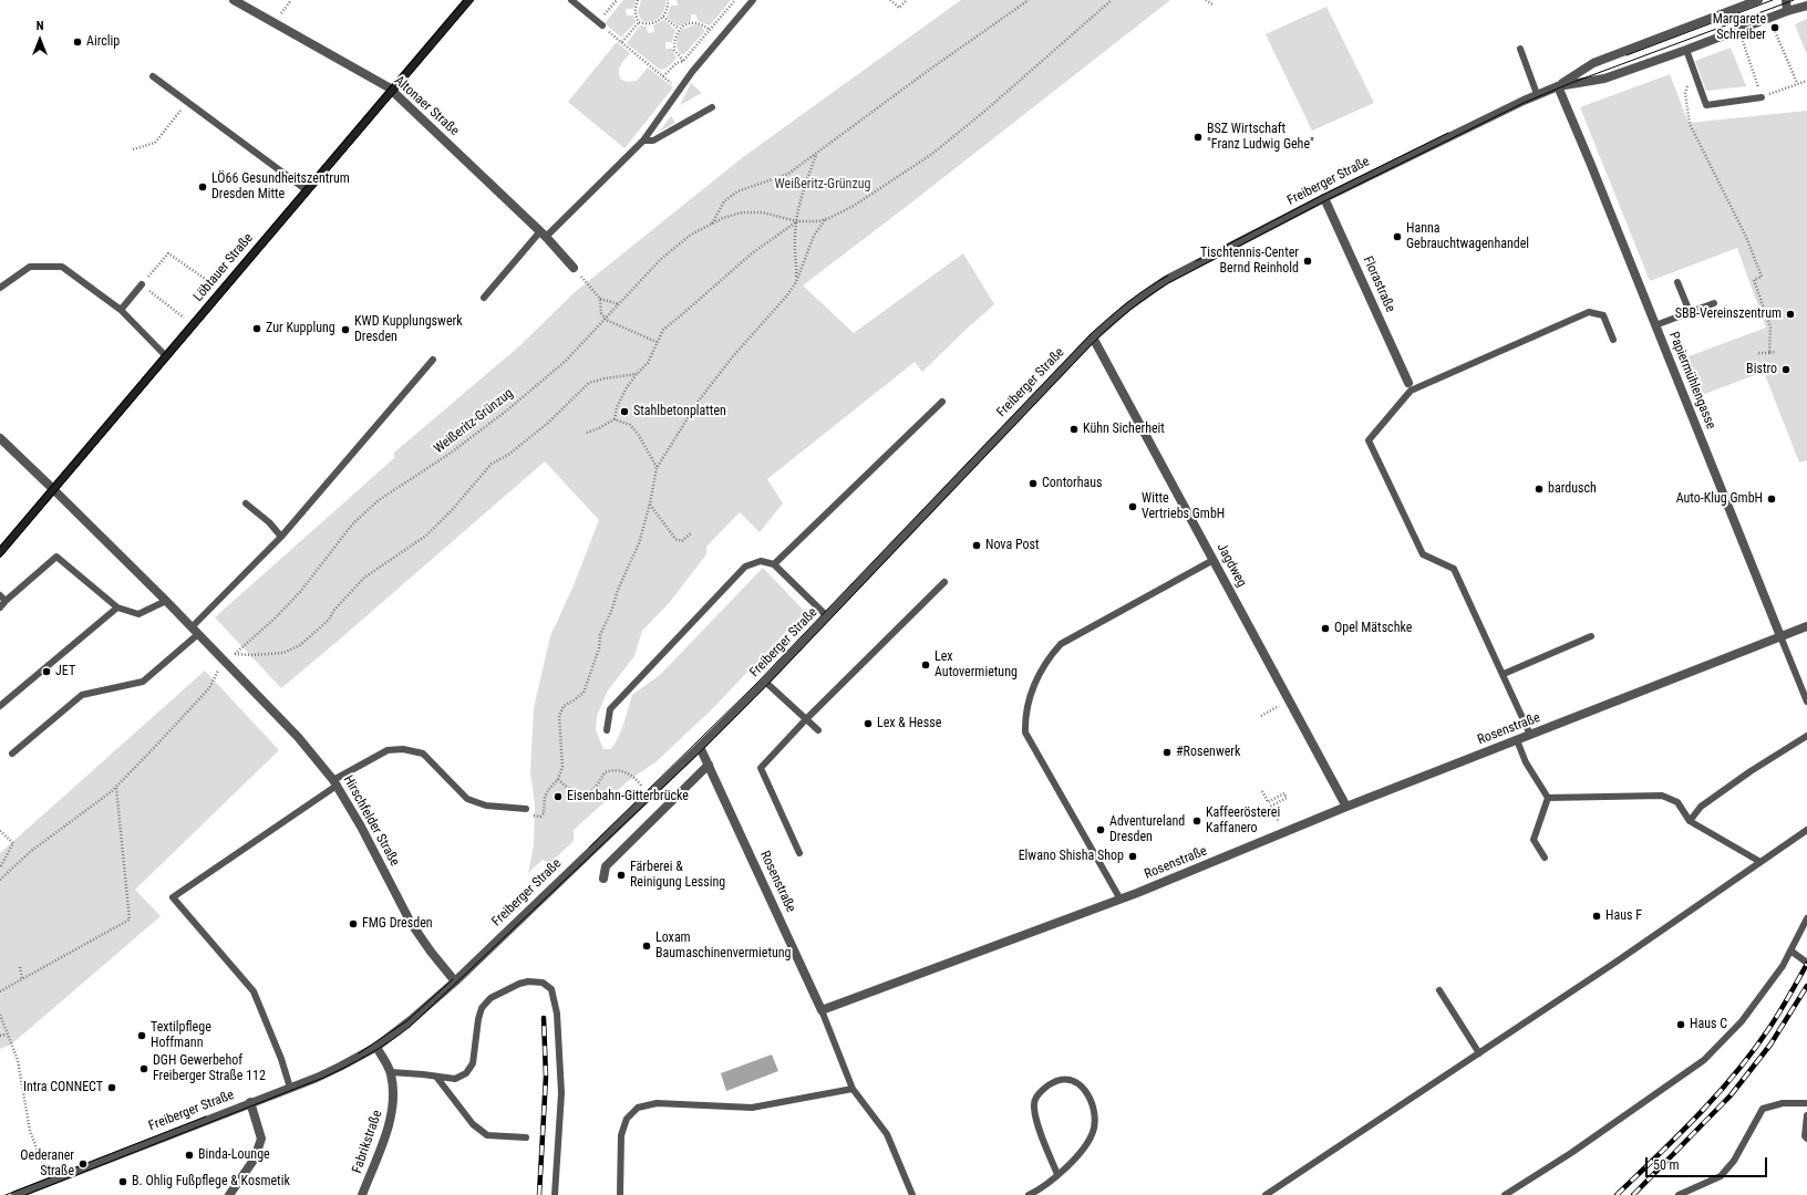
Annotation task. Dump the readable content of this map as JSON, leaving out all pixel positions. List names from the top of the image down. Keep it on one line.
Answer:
{"streets":{"main road":["Löbtauer Straße"],"street":["Altonaer Straße","Freiberger Straße","Florastraße","Papiermühlengasse","Jagdweg","Rosenstraße","Hirschfelder Straße","Fabrikstraße"],"path":["Weißeritz-Grünzug"]},"crossings":[["Altonaer Straße","Löbtauer Straße"],["Freiberger Straße","Florastraße"],["Freiberger Straße","Papiermühlengasse"],["Freiberger Straße","Jagdweg"],["Freiberger Straße","Rosenstraße"],["Freiberger Straße","Hirschfelder Straße"],["Freiberger Straße","Fabrikstraße"],["Löbtauer Straße","Hirschfelder Straße"],["Papiermühlengasse","Rosenstraße"],["Weißeritz-Grünzug","Hirschfelder Straße"],["Jagdweg","Rosenstraße"]],"parks":["Weißeritz-Grünzug"],"places":["Margarete Schreiber","Airclip","BSZ Wirtschaft \"Franz Ludwig Gehe\"","LÖ66 Gesundheitszentrum Dresden Mitte","Hanna Gebrauchtwagenhandel","Tischtennis-Center Bernd Reinhold","SBB-Vereinszentrum","Zur Kupplung","KWD Kupplungswerk Dresden","Bistro","Stahlbetonplatten","Kühn Sicherheit","Contorhaus","bardusch","Auto-Klug GmbH","Witte Vertriebs GmbH","Nova Post","Opel Mätschke","Lex Autovermietung","JET","Lex & Hesse","#Rosenwerk","Eisenbahn-Gitterbrücke","Kaffeerösterei Kaffanero","Adventureland Dresden","Elwano Shisha Shop","Färberei & Reinigung Lessing","Haus F","FMG Dresden","Loxam Baumaschinenvermietung","Haus C","Textilpflege Hoffmann","DGH Gewerbehof Freiberger Straße 112","Intra CONNECT","Binda-Lounge","Oederaner Straße","B. Ohlig Fußpflege & Kosmetik"],"scale_bar":"50 m","north":"top"}
